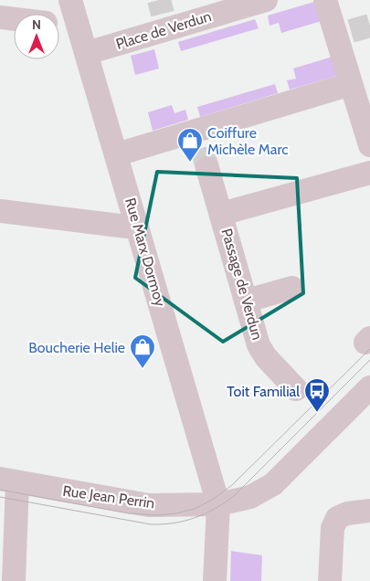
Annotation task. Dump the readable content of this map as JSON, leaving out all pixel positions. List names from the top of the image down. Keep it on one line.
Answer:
{"streets":{"street":["Place de Verdun","Rue Marx Dormoy","Passage de Verdun","Rue Jean Perrin"]},"crossings":[["Place de Verdun","Rue Marx Dormoy"],["Rue Marx Dormoy","Rue Jean Perrin"]],"places":{"shop":["Coiffure Michèle Marc","Boucherie Helie"],"bus stop":["Toit Familial"]},"north":"top"}
